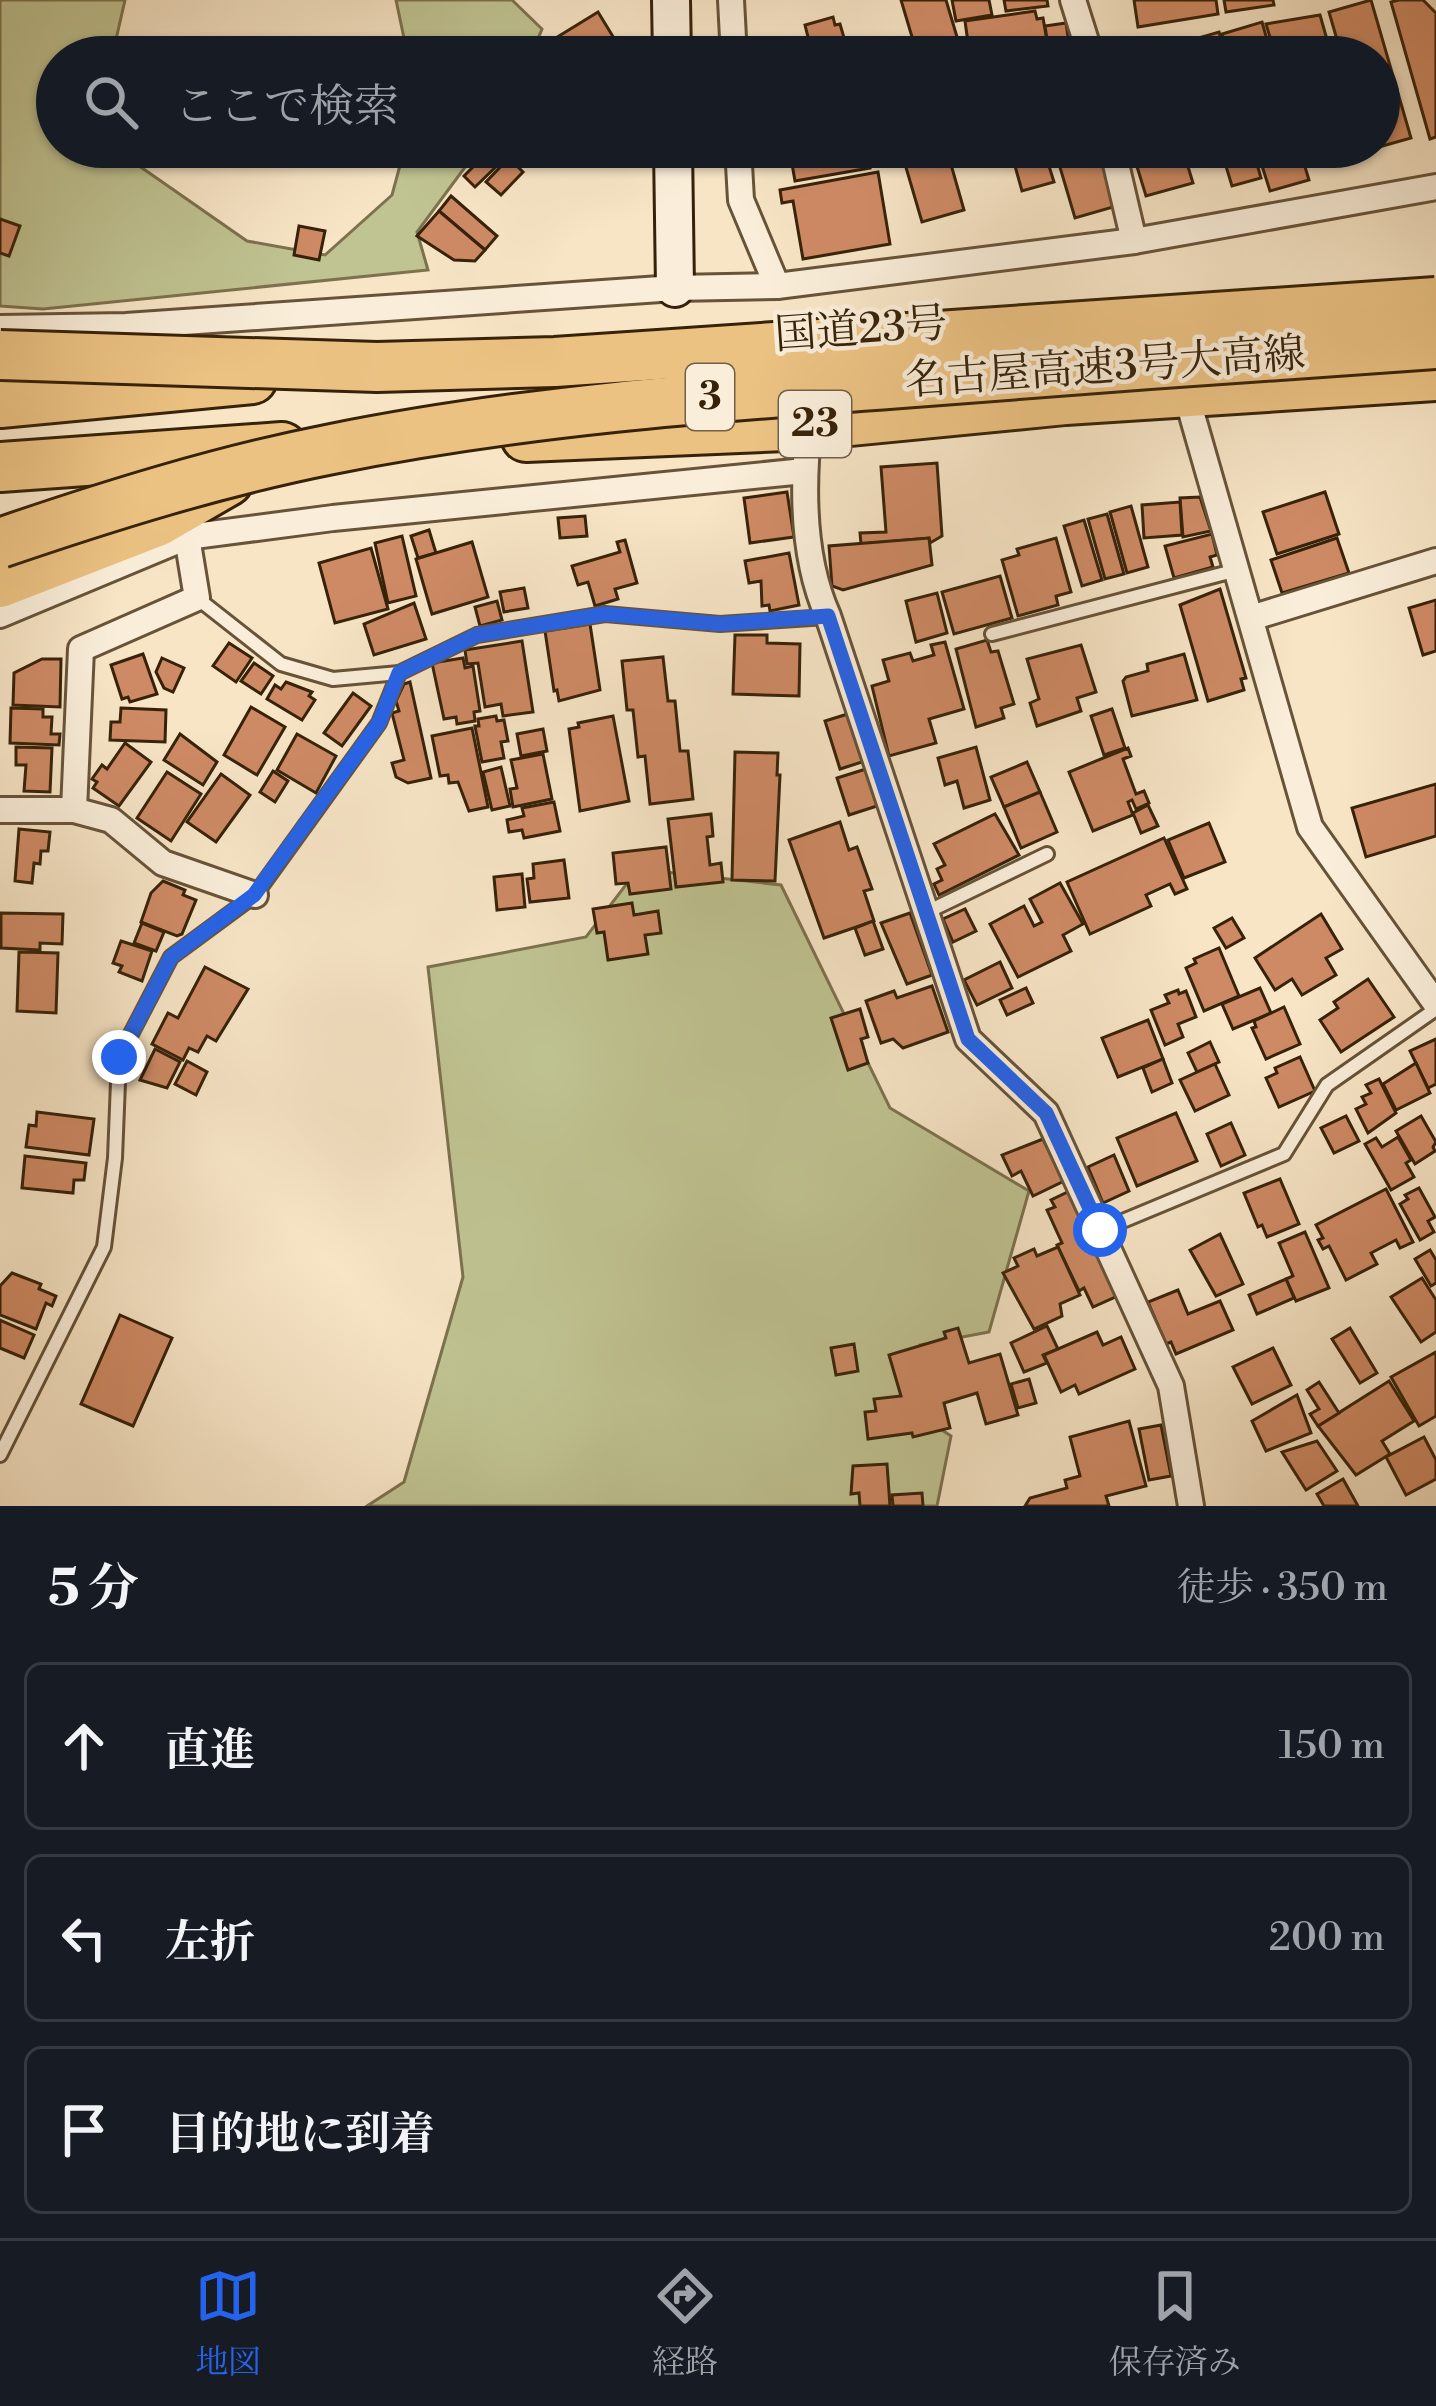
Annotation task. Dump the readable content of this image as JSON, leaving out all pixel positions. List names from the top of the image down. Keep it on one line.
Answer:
{"streets":{"highway":["国道23号","名古屋高速3号大高線","3","23"]},"page":{"search":"ここで検索","heading":["5 分","徒歩 · 350 m"],"list":[["直進","150 m"],["左折","200 m"],"目的地に到着"],"nav":["地図","経路","保存済み"]}}
